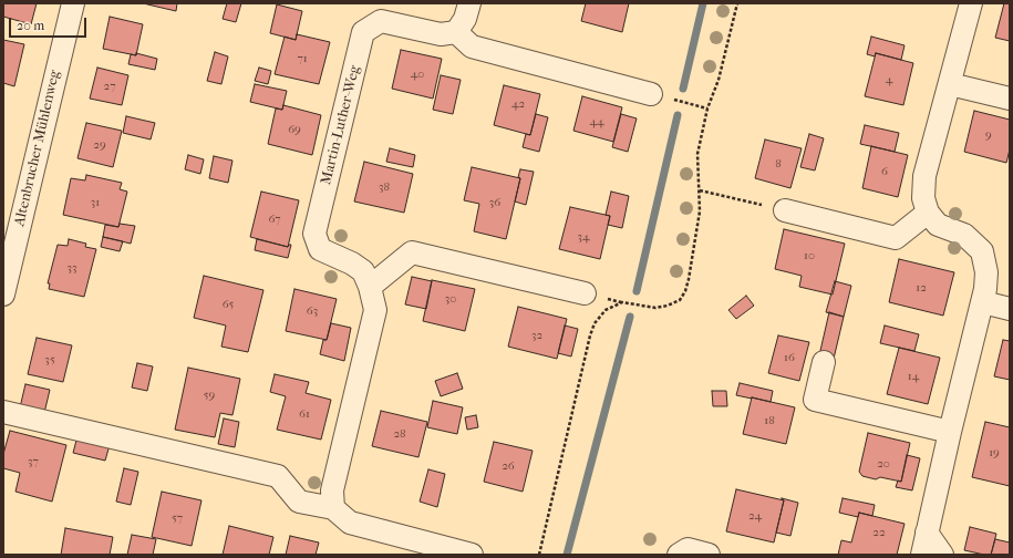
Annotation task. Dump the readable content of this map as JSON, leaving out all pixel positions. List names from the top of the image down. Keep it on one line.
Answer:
{"streets":{"street":["Martin-Luther-Weg","Altenbrucher Mühlenweg"]},"house_numbers":["71","40","4","27","42","44","69","9","29","8","6","38","31","36","67","34","10","33","12","30","65","63","32","16","35","14","59","61","18","28","19","37","20","26","24","57","22"],"scale_bar":"20 m"}
